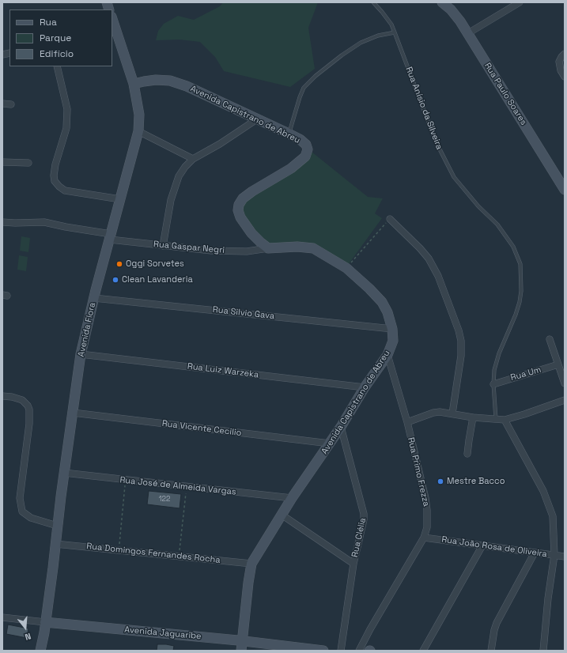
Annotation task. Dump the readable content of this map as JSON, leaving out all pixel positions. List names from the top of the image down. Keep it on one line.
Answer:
{"streets":{"street":["Rua Paulo Soares","Avenida Capistrano de Abreu","Rua Gaspar Negri","Rua Silvio Gava","Avenida Flora","Rua Luiz Warzeka","Rua Um","Rua Vicente Cecilio","Rua Primo Frezza","Rua José de Almeida Vargas","Rua Clélia","Rua João Rosa de Oliveira","Rua Domingos Fernandes Rocha","Avenida Jaguaribe"],"lane":["Rua Anísio da Silveira"]},"crossings":[["Rua Anísio da Silveira","Rua Um"],["Avenida Capistrano de Abreu","Rua Gaspar Negri"],["Avenida Capistrano de Abreu","Rua Silvio Gava"],["Avenida Capistrano de Abreu","Avenida Flora"],["Avenida Capistrano de Abreu","Rua Luiz Warzeka"],["Avenida Capistrano de Abreu","Rua Vicente Cecilio"],["Avenida Capistrano de Abreu","Rua Primo Frezza"],["Avenida Capistrano de Abreu","Rua José de Almeida Vargas"],["Avenida Capistrano de Abreu","Rua Clélia"],["Avenida Capistrano de Abreu","Rua Domingos Fernandes Rocha"],["Avenida Capistrano de Abreu","Avenida Jaguaribe"],["Rua Gaspar Negri","Avenida Flora"],["Rua Silvio Gava","Avenida Flora"],["Avenida Flora","Rua Luiz Warzeka"],["Avenida Flora","Rua Vicente Cecilio"],["Avenida Flora","Rua José de Almeida Vargas"],["Avenida Flora","Rua Domingos Fernandes Rocha"],["Avenida Flora","Avenida Jaguaribe"],["Rua Primo Frezza","Rua João Rosa de Oliveira"]],"places":["Oggi Sorvetes","Clean Lavanderia","Mestre Bacco"],"house_numbers":["122"],"legend":["Rua","Parque","Edifício"],"north":"bottom"}
